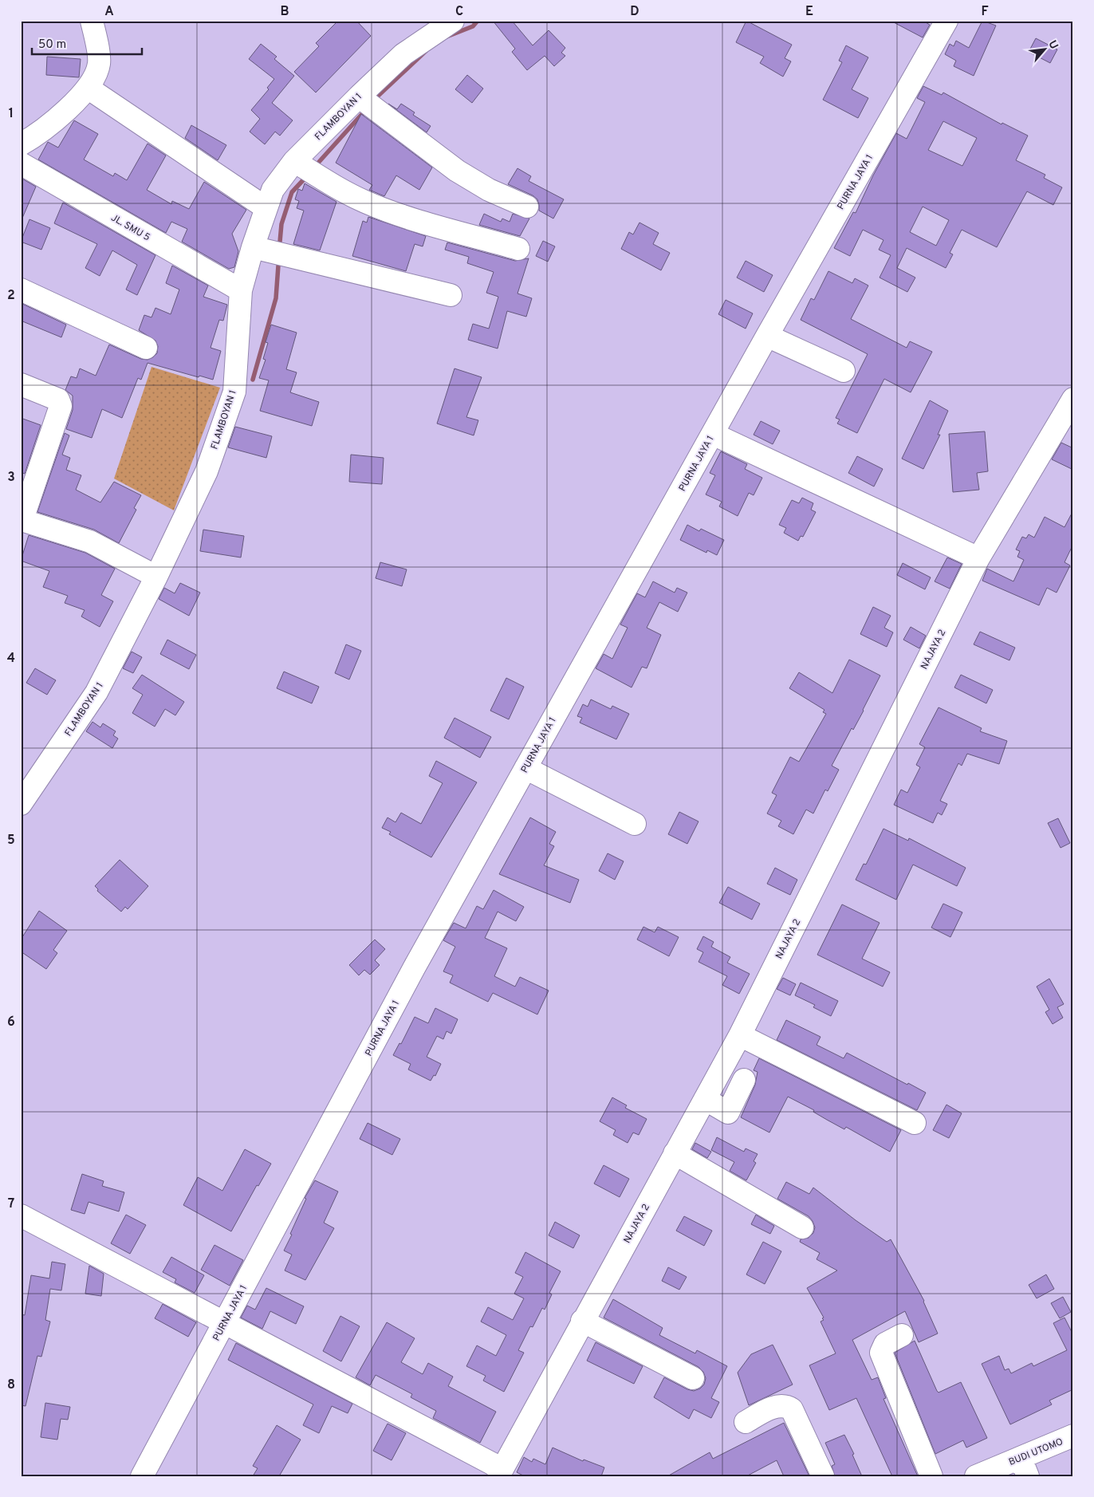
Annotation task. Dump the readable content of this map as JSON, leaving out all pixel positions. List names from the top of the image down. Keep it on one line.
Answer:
{"streets":{"street":["FLAMBOYAN 1","PURNA JAYA 1","JL. SMU 5","NAJAYA 2","BUDI UTOMO"]},"crossings":[["FLAMBOYAN 1","JL. SMU 5"]],"scale_bar":"50 m","north":"top right","grid":{"columns":["A","B","C","D","E","F"],"rows":["1","2","3","4","5","6","7","8"]}}
